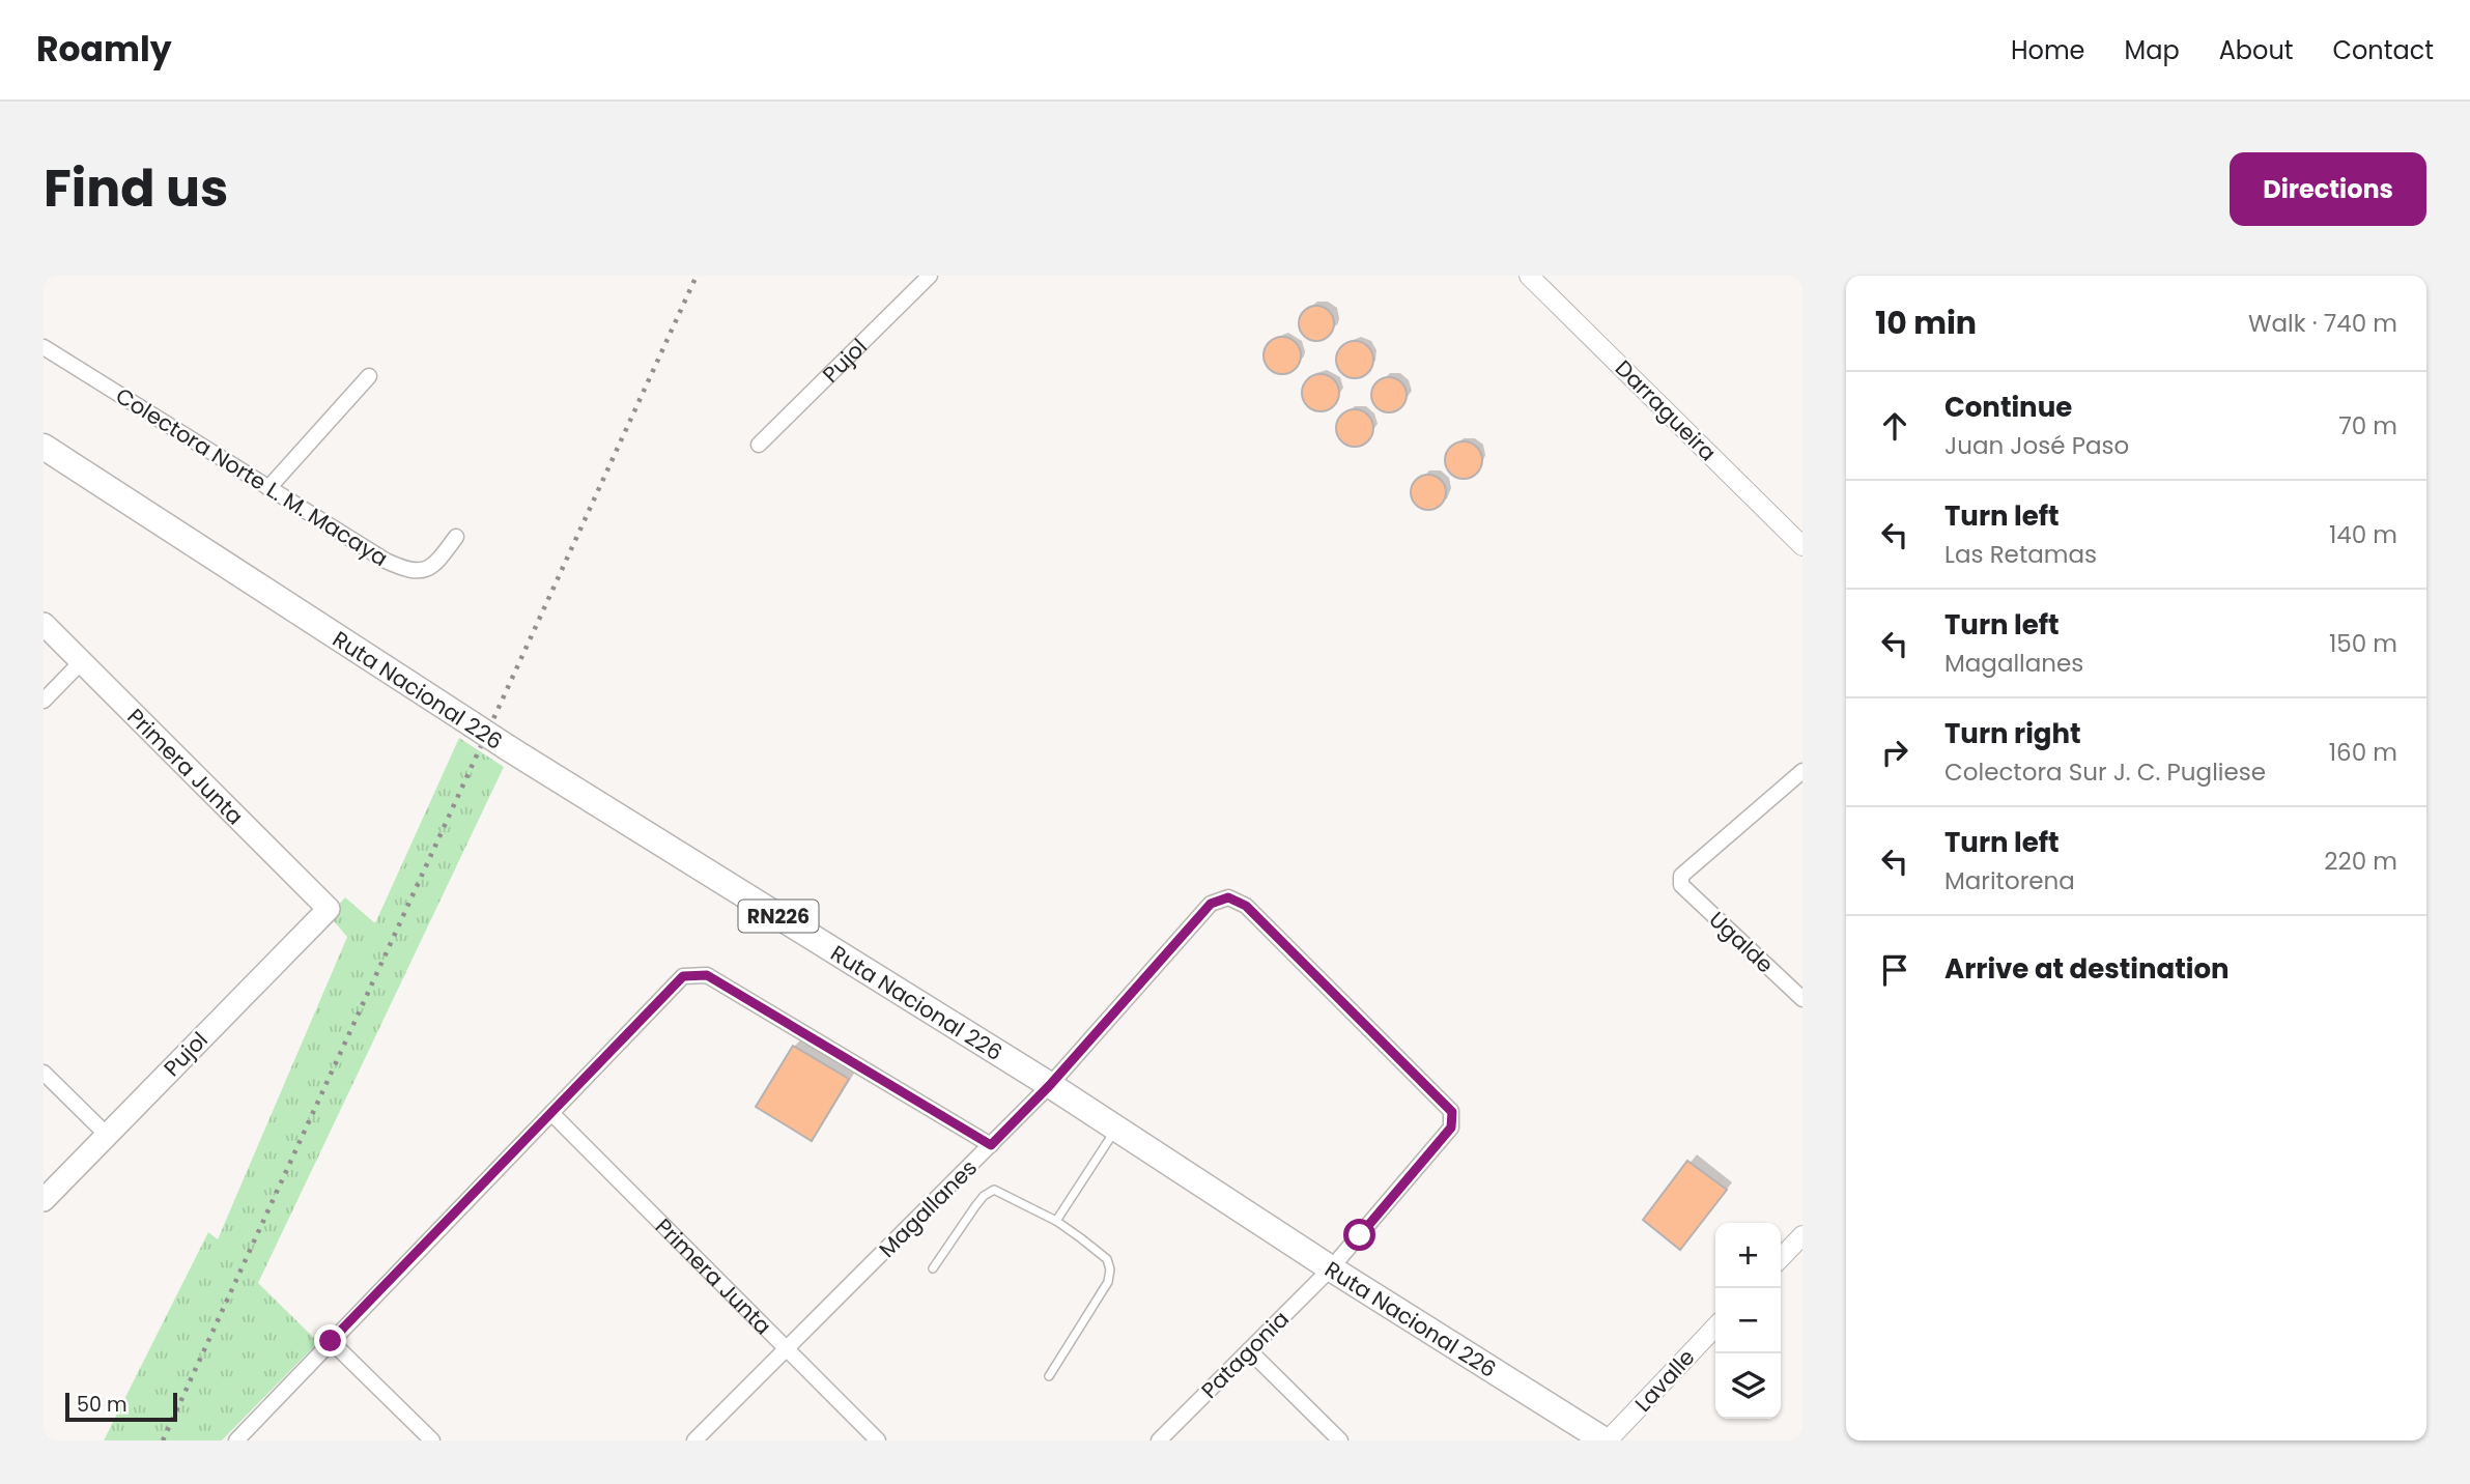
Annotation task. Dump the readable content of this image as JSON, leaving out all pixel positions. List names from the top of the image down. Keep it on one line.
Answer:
{"streets":{"highway":["Ruta Nacional 226","RN226"],"main road":["Pujol","Primera Junta"],"street":["Darragueira","Colectora Norte L. M. Macaya","Ugalde","Magallanes","Patagonia","Lavalle"]},"crossings":[["Pujol","Primera Junta"],["Ruta Nacional 226","Magallanes"],["Ruta Nacional 226","Patagonia"],["Ruta Nacional 226","Lavalle"],["Primera Junta","Magallanes"],["Magallanes","Patagonia"]],"scale_bar":"50 m","page":{"header":"Roamly","nav":["Home","Map","About","Contact"],"title":"Find us","buttons":"Directions","heading":["10 min","Walk · 740 m"],"list":[["Continue","Juan José Paso","70 m"],["Turn left","Las Retamas","140 m"],["Turn left","Magallanes","150 m"],["Turn right","Colectora Sur J. C. Pugliese","160 m"],["Turn left","Maritorena","220 m"],"Arrive at destination"],"map_buttons":["+","−"],"scale":"50 m"}}
